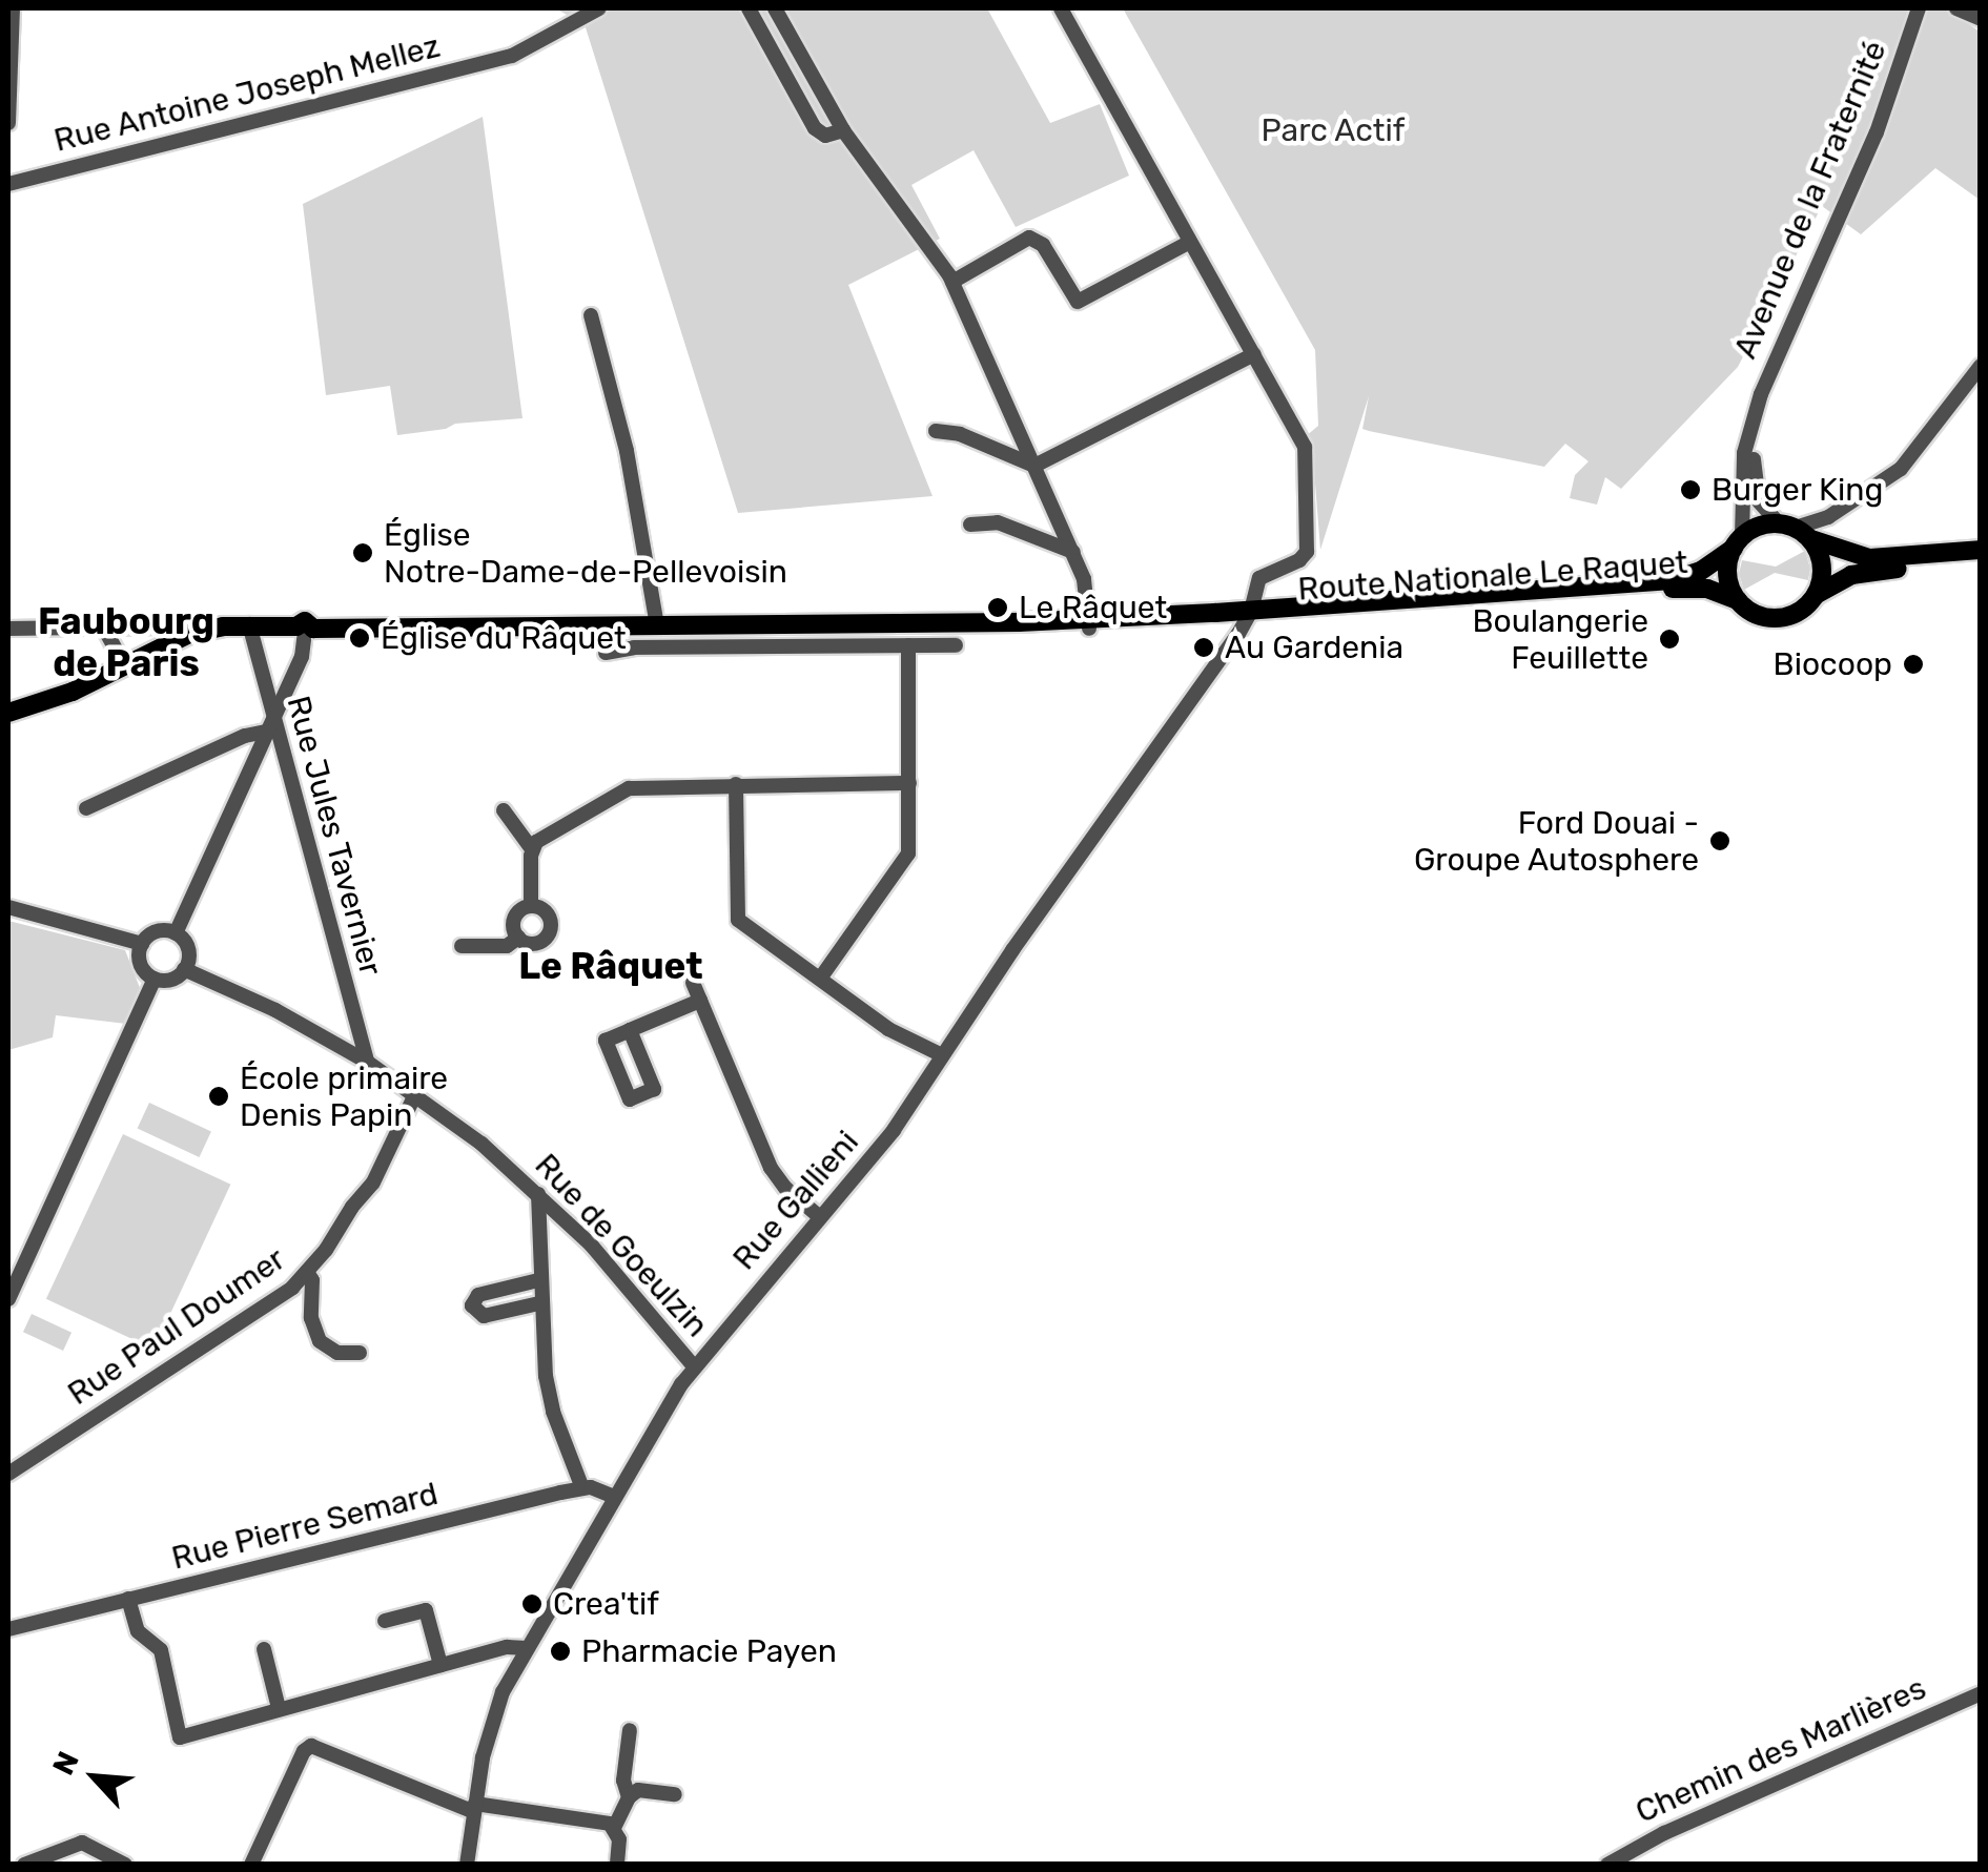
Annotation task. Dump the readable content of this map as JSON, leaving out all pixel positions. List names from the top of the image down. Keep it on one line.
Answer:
{"streets":{"main road":["Route Nationale Le Raquet"],"street":["Rue Antoine Joseph Mellez","Avenue de la Fraternité","Rue Jules Tavernier","Rue Gallieni","Rue de Goeulzin","Rue Paul Doumer","Rue Pierre Semard","Chemin des Marlières"]},"crossings":[["Avenue de la Fraternité","Route Nationale Le Raquet"],["Route Nationale Le Raquet","Rue Gallieni"],["Rue Jules Tavernier","Rue de Goeulzin"],["Rue Gallieni","Rue de Goeulzin"],["Rue Gallieni","Rue Pierre Semard"],["Rue de Goeulzin","Rue Paul Doumer"]],"districts":["Faubourg de Paris","Le Râquet"],"parks":["Parc Actif"],"places":["Burger King","Église Notre-Dame-de-Pellevoisin","Le Râquet","Église du Râquet","Boulangerie Feuillette","Au Gardenia","Biocoop","Ford Douai - Groupe Autosphere","École primaire Denis Papin","Crea'tif","Pharmacie Payen"],"north":"top left"}
